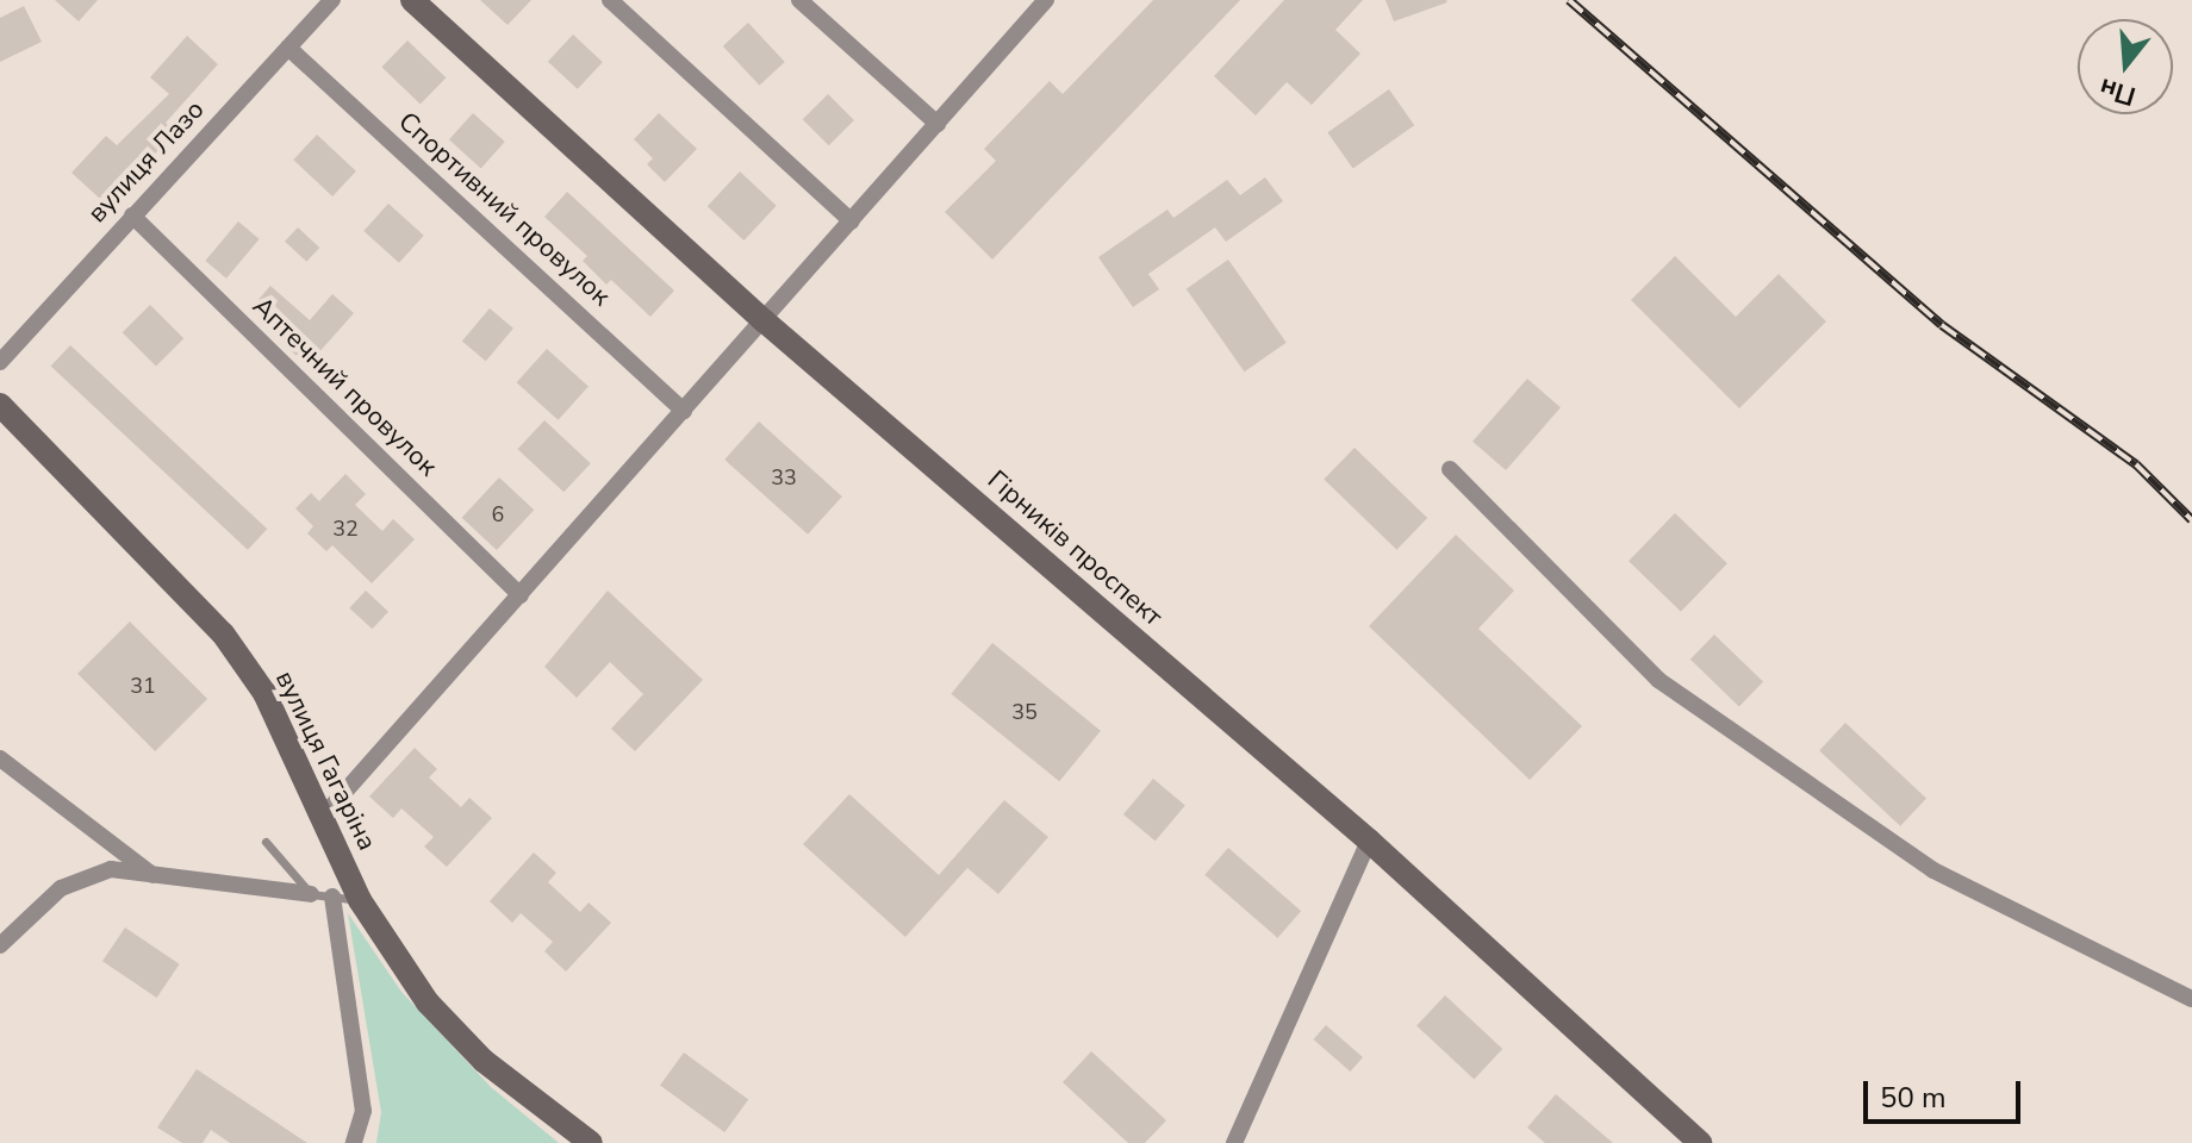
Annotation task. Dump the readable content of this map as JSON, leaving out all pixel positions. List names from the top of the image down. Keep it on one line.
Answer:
{"streets":{"main road":["Гірників проспект","вулиця Гагаріна"],"street":["вулиця Лазо","Спортивний провулок","Аптечний провулок"]},"crossings":[["вулиця Лазо","Спортивний провулок"],["вулиця Лазо","Аптечний провулок"]],"house_numbers":["33","6","32","31","35"],"scale_bar":"50 m","north":"bottom"}
